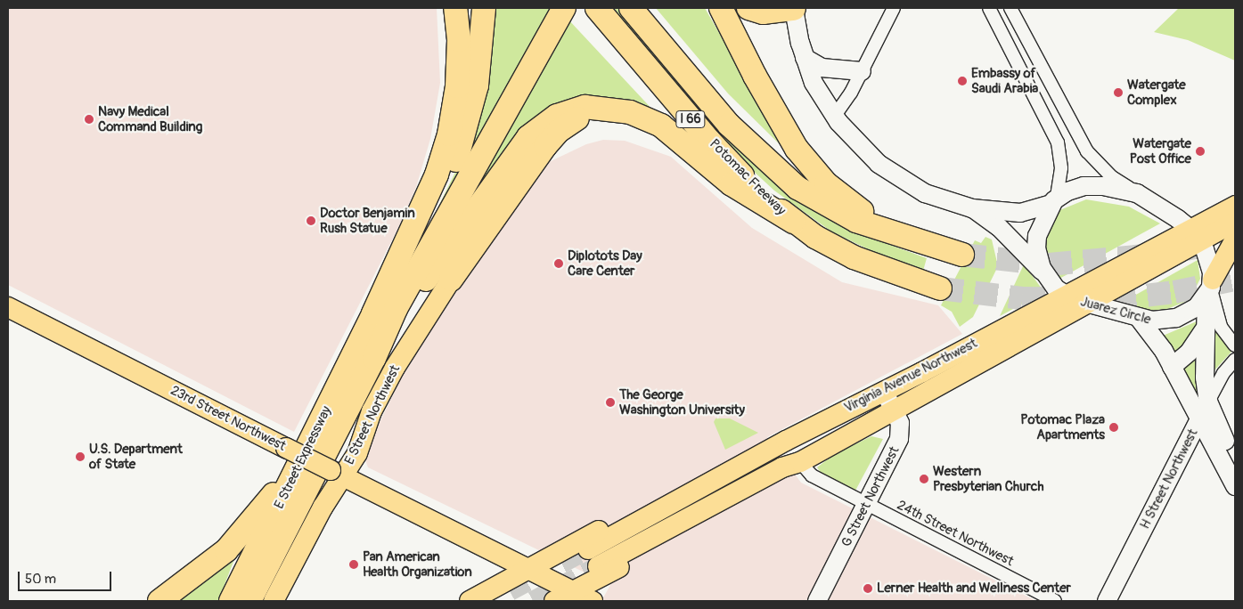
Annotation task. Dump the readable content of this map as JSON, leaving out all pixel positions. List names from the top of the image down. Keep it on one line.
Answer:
{"streets":{"highway":["I 66","Potomac Freeway","E Street Expressway"],"main road":["Virginia Avenue Northwest","E Street Northwest","23rd Street Northwest"],"street":["Juarez Circle","H Street Northwest","G Street Northwest","24th Street Northwest"]},"crossings":[["Juarez Circle","Virginia Avenue Northwest"],["Virginia Avenue Northwest","G Street Northwest"],["Virginia Avenue Northwest","24th Street Northwest"],["E Street Northwest","23rd Street Northwest"],["23rd Street Northwest","E Street Expressway"],["G Street Northwest","24th Street Northwest"]],"places":["Embassy of Saudi Arabia","Watergate Complex","Navy Medical Command Building","Watergate Post Office","Doctor Benjamin Rush Statue","Diplotots Day Care Center","The George Washington University","Potomac Plaza Apartments","U.S. Department of State","Western Presbyterian Church","Pan American Health Organization","Lerner Health and Wellness Center"],"scale_bar":"50 m"}
